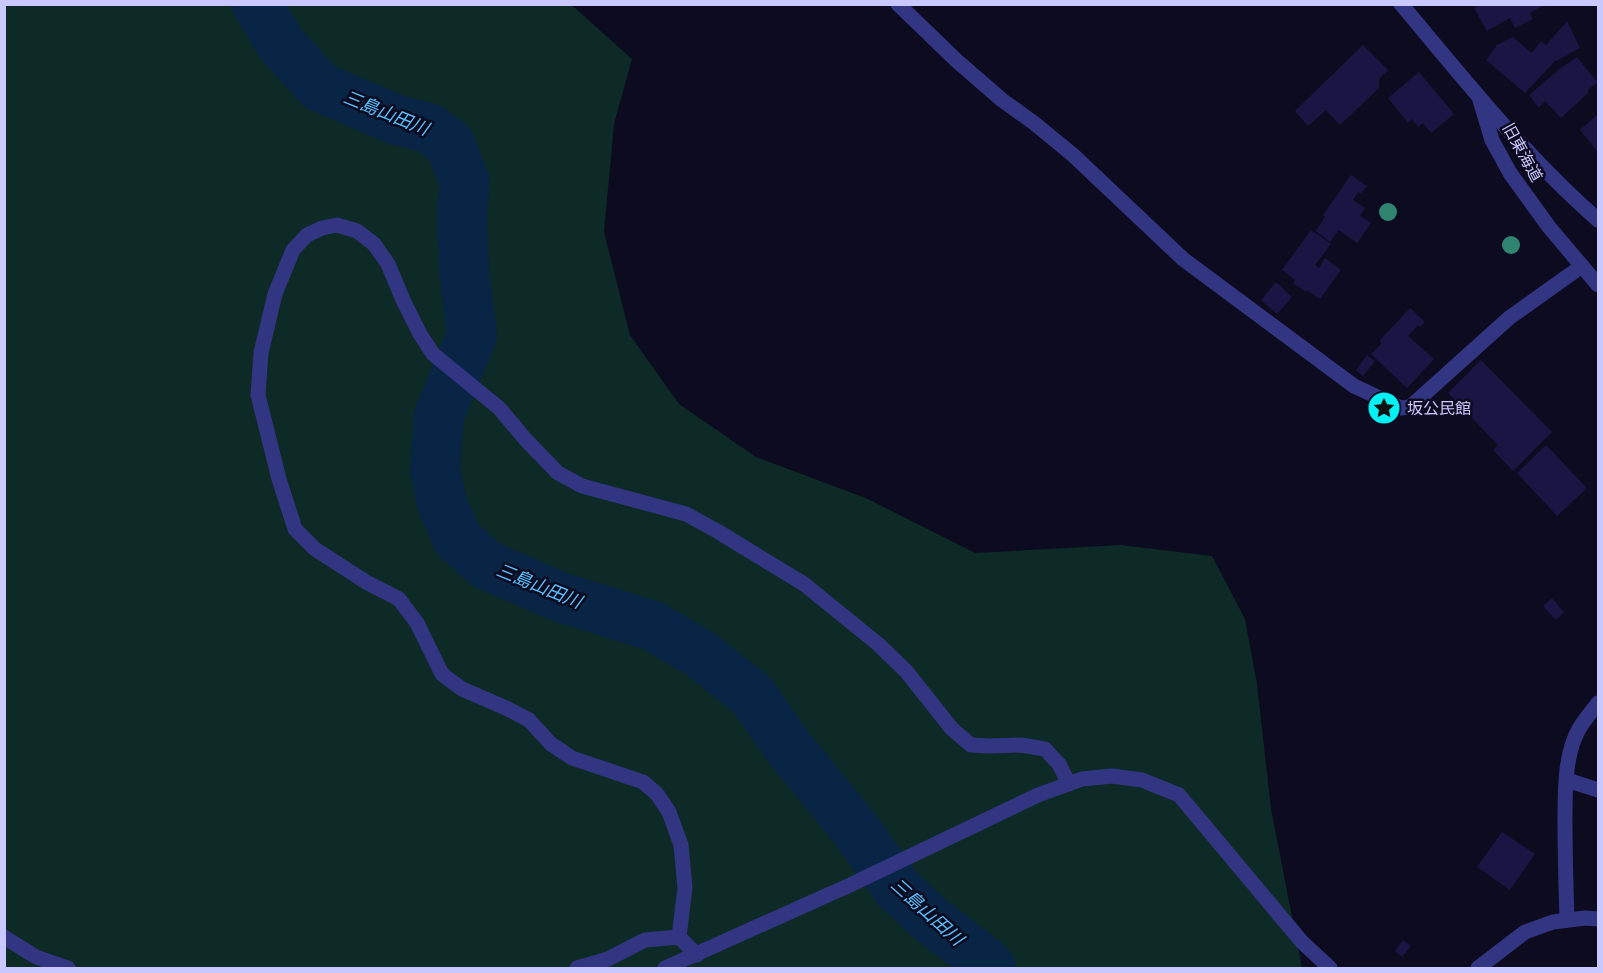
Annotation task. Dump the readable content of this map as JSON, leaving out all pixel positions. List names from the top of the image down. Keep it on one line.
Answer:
{"streets":{"street":["旧東海道"]},"water":["三島山田川"],"places":{"place":["坂公民館"]}}
